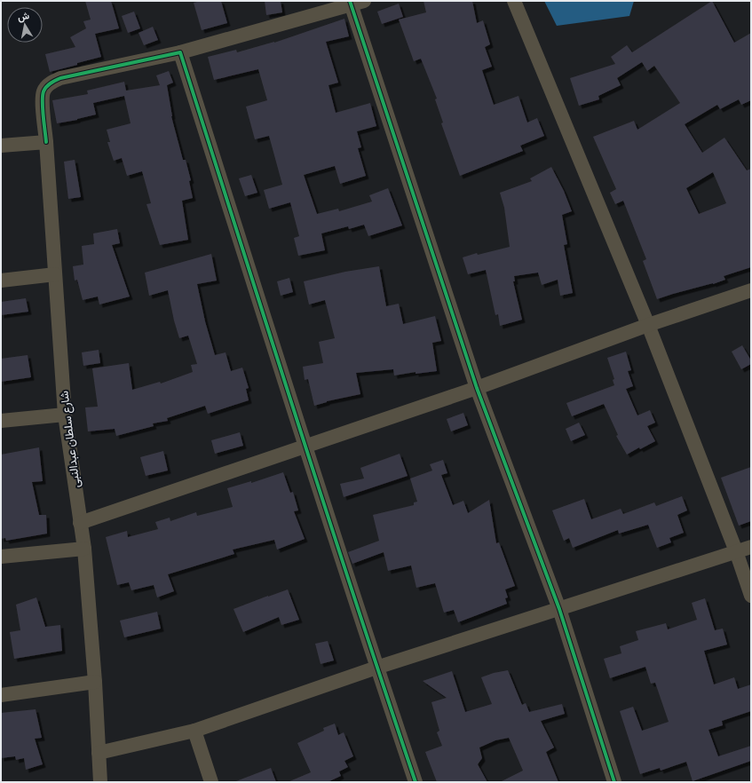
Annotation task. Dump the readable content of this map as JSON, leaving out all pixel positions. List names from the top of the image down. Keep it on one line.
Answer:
{"streets":{"street":["شارع سلطان عبدالنبى"]},"north":"top"}
